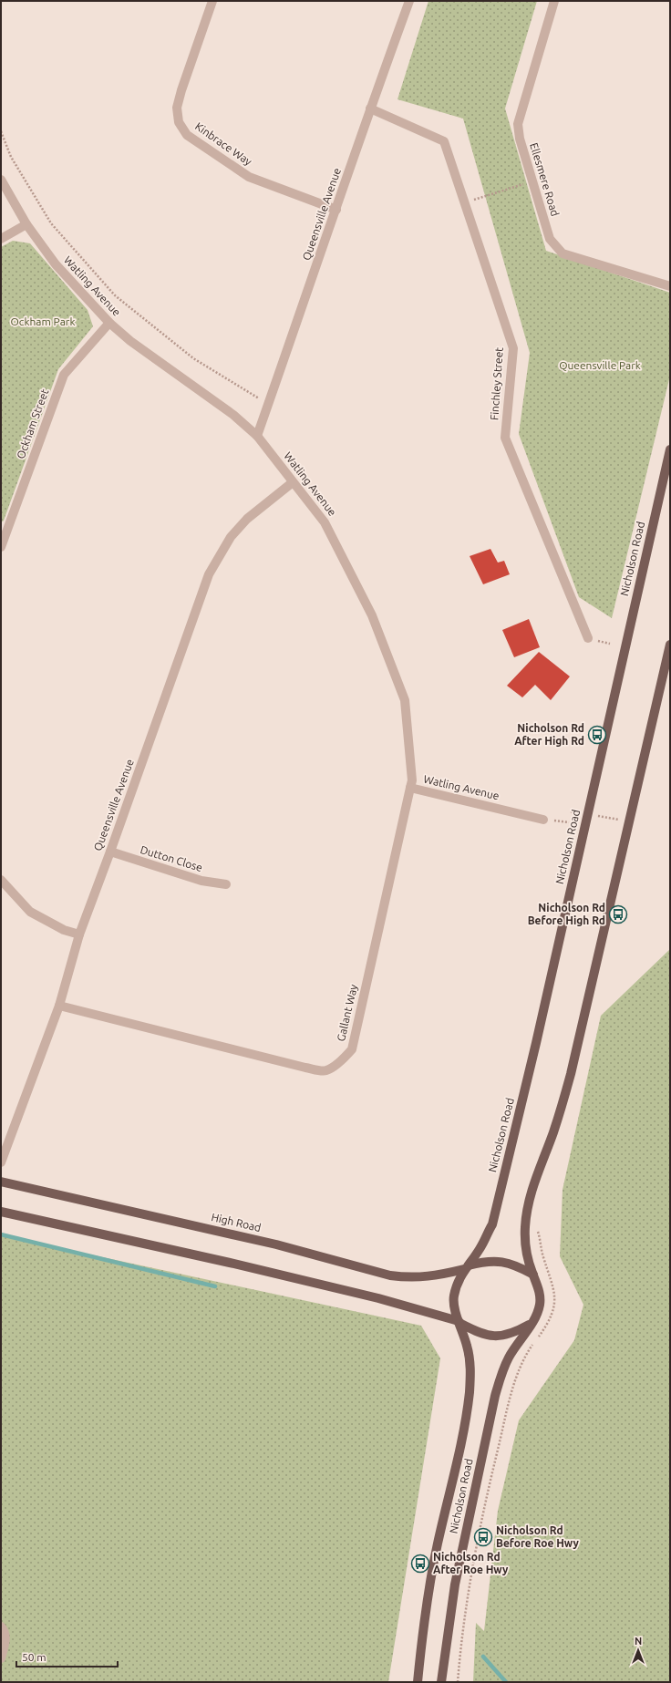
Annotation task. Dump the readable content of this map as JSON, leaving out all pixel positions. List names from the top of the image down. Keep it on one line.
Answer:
{"streets":{"main road":["Nicholson Road","High Road"],"street":["Kinbrace Way","Ellesmere Road","Queensville Avenue","Watling Avenue","Finchley Street","Ockham Street","Dutton Close","Gallant Way"]},"crossings":[["Kinbrace Way","Queensville Avenue"],["Queensville Avenue","Watling Avenue"],["Queensville Avenue","Finchley Street"],["Queensville Avenue","Dutton Close"],["Queensville Avenue","Gallant Way"],["Watling Avenue","Ockham Street"],["Watling Avenue","Gallant Way"],["Nicholson Road","High Road"]],"parks":["Ockham Park","Queensville Park"],"places":{"bus stop":["Nicholson Rd After High Rd","Nicholson Rd Before High Rd","Nicholson Rd Before Roe Hwy","Nicholson Rd After Roe Hwy"]},"scale_bar":"50 m","north":"top"}
